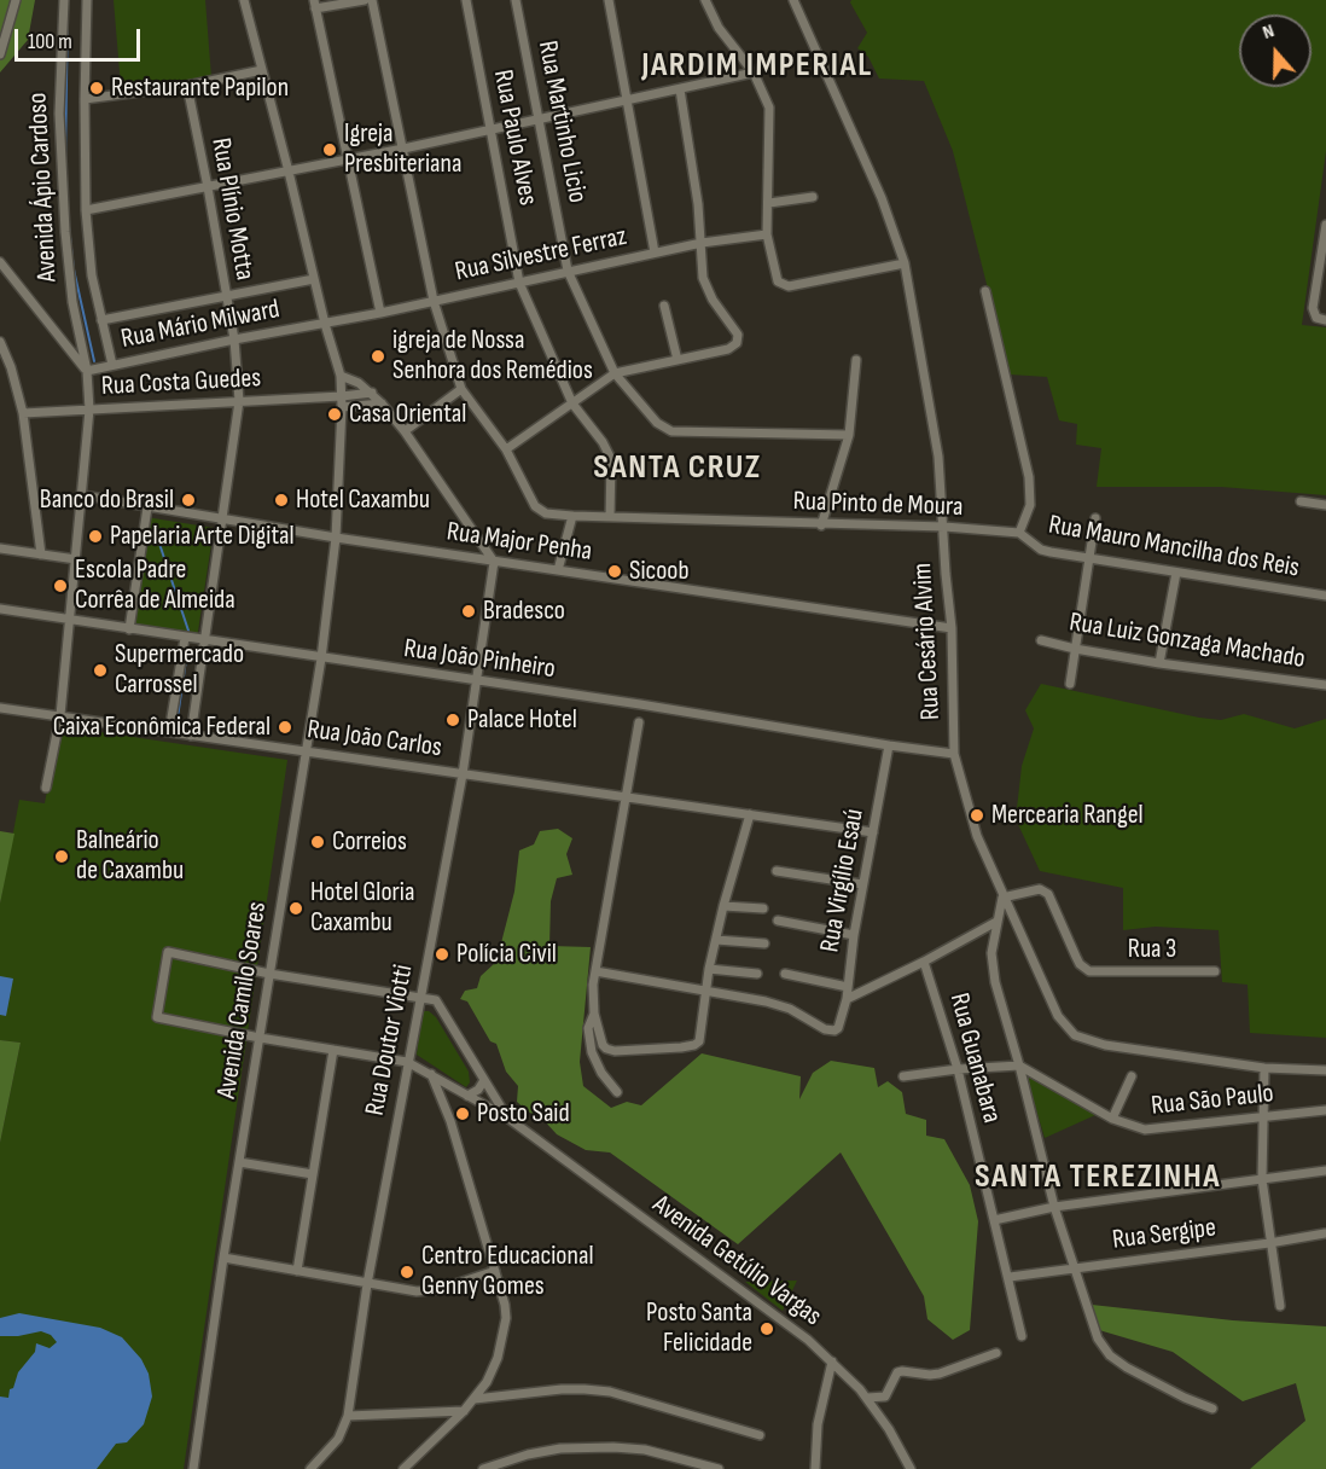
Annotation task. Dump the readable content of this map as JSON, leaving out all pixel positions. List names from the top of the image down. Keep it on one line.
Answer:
{"streets":{"street":["Rua Martinho Licio","Rua Paulo Alves","Avenida Ápio Cardoso","Rua Plínio Motta","Rua Silvestre Ferraz","Rua Mário Milward","Rua Costa Guedes","Rua Pinto de Moura","Rua Major Penha","Rua Mauro Mancilha dos Reis","Rua Cesário Alvim","Rua Luiz Gonzaga Machado","Rua João Pinheiro","Rua João Carlos","Rua Virgílio Esaú","Rua 3","Avenida Camilo Soares","Rua Doutor Viotti","Rua Guanabara","Rua São Paulo","Rua Sergipe","Avenida Getúlio Vargas"]},"crossings":[["Rua Martinho Licio","Rua Silvestre Ferraz"],["Rua Paulo Alves","Rua Silvestre Ferraz"],["Rua Paulo Alves","Rua Pinto de Moura"],["Avenida Ápio Cardoso","Rua Mário Milward"],["Avenida Ápio Cardoso","Rua Costa Guedes"],["Avenida Ápio Cardoso","Rua Major Penha"],["Avenida Ápio Cardoso","Rua João Pinheiro"],["Avenida Ápio Cardoso","Rua João Carlos"],["Rua Plínio Motta","Rua Mário Milward"],["Rua Plínio Motta","Rua Costa Guedes"],["Rua Plínio Motta","Rua Major Penha"],["Rua Plínio Motta","Rua João Pinheiro"],["Rua Plínio Motta","Rua João Carlos"],["Rua Silvestre Ferraz","Rua Mário Milward"],["Rua Silvestre Ferraz","Rua Pinto de Moura"],["Rua Silvestre Ferraz","Avenida Camilo Soares"],["Rua Mário Milward","Avenida Camilo Soares"],["Rua Costa Guedes","Avenida Camilo Soares"],["Rua Pinto de Moura","Rua Mauro Mancilha dos Reis"],["Rua Pinto de Moura","Rua Cesário Alvim"],["Rua Major Penha","Rua Cesário Alvim"],["Rua Major Penha","Avenida Camilo Soares"],["Rua Major Penha","Rua Doutor Viotti"],["Rua Cesário Alvim","Rua João Pinheiro"],["Rua Cesário Alvim","Rua 3"],["Rua João Pinheiro","Rua Virgílio Esaú"],["Rua João Pinheiro","Avenida Camilo Soares"],["Rua João Pinheiro","Rua Doutor Viotti"],["Rua João Carlos","Rua Virgílio Esaú"],["Rua João Carlos","Avenida Camilo Soares"],["Rua João Carlos","Rua Doutor Viotti"],["Rua Guanabara","Rua Sergipe"]],"districts":["JARDIM IMPERIAL","SANTA CRUZ","SANTA TEREZINHA"],"places":["Restaurante Papilon","Igreja Presbiteriana","igreja de Nossa Senhora dos Remédios","Casa Oriental","Banco do Brasil","Hotel Caxambu","Papelaria Arte Digital","Sicoob","Escola Padre Corrêa de Almeida","Bradesco","Supermercado Carrossel","Palace Hotel","Caixa Econômica Federal","Mercearia Rangel","Correios","Balneário de Caxambu","Hotel Gloria Caxambu","Polícia Civil","Posto Said","Centro Educacional Genny Gomes","Posto Santa Felicidade"],"scale_bar":"100 m","north":"top"}
